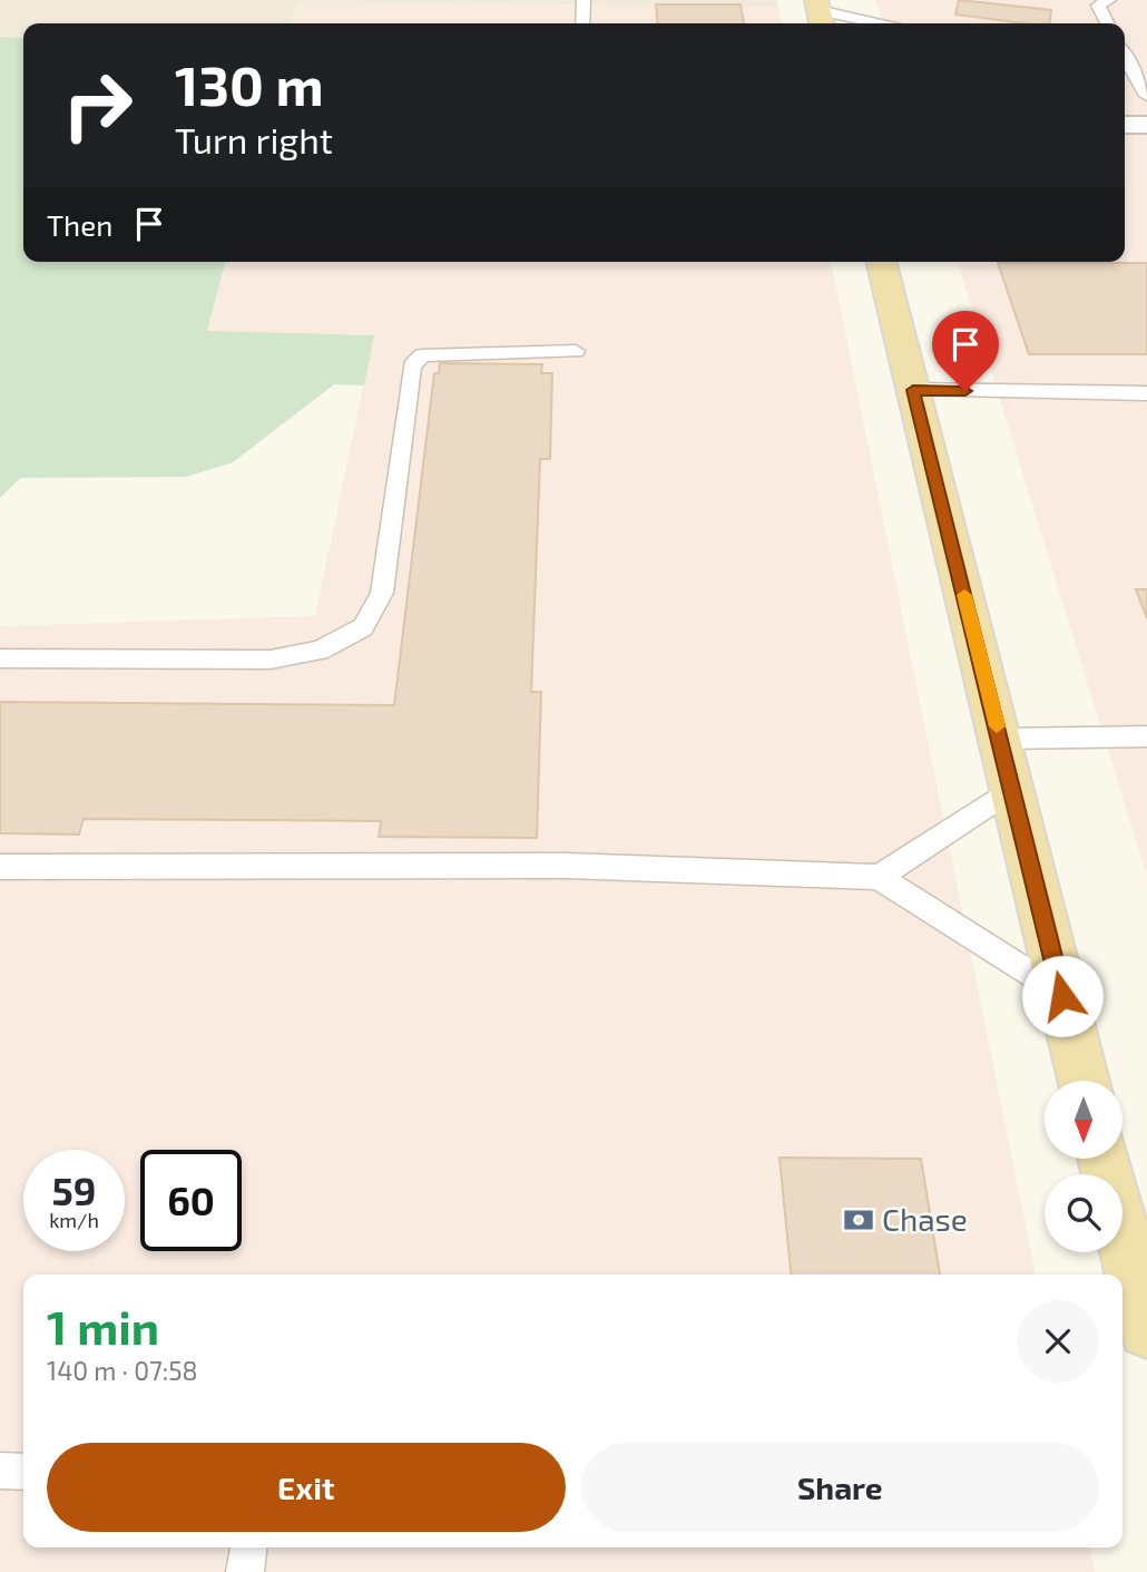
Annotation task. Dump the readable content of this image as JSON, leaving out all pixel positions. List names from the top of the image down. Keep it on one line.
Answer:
{"places":{"bank":["Chase"]},"north":"bottom","page":{"turn":["130 m","Turn right"],"then":"Then","speed":"59 km/h","limit":"60","heading":["1 min","140 m · 07:58"],"buttons":["Exit","Share"]}}
